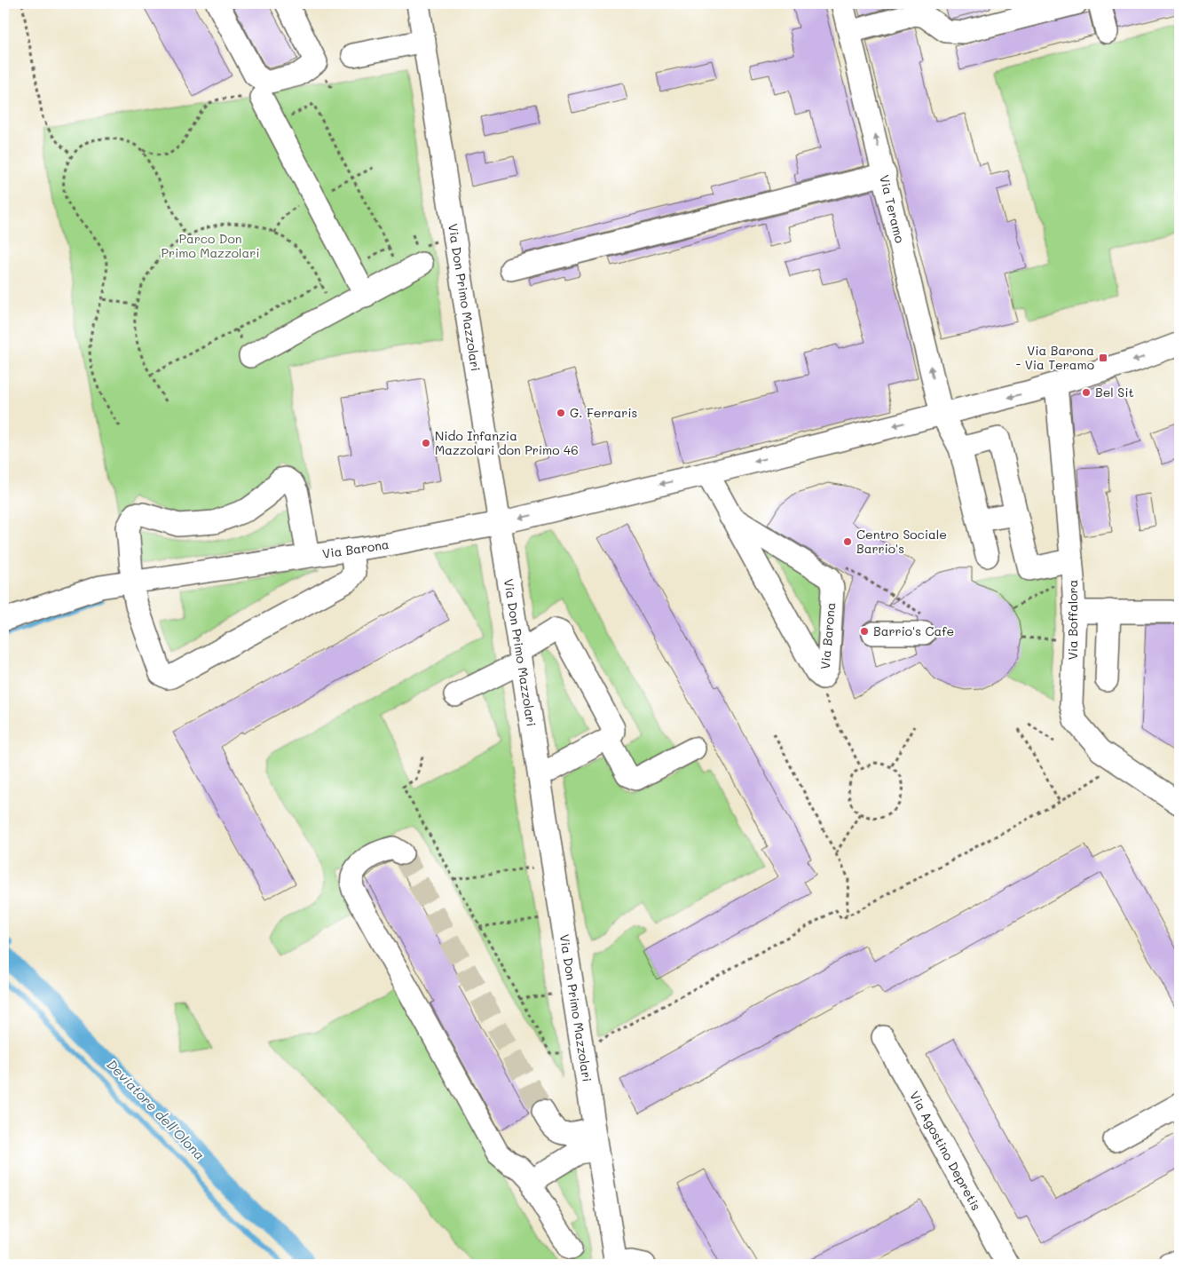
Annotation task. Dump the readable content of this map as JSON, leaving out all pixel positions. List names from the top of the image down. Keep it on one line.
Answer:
{"streets":{"street":["Via Teramo","Via Don Primo Mazzolari","Via Barona","Via Boffalora","Via Agostino Depretis"]},"crossings":[["Via Teramo","Via Barona"],["Via Don Primo Mazzolari","Via Barona"],["Via Barona","Via Boffalora"]],"one_way":["Via Teramo","Via Barona"],"water":["Deviatore dell'Olona"],"parks":["Parco Don Primo Mazzolari"],"places":{"transit":["Via Barona - Via Teramo"],"other":["Bel Sit","G. Ferraris","Nido Infanzia Mazzolari don Primo 46","Centro Sociale Barrio's","Barrio's Cafe"]}}
